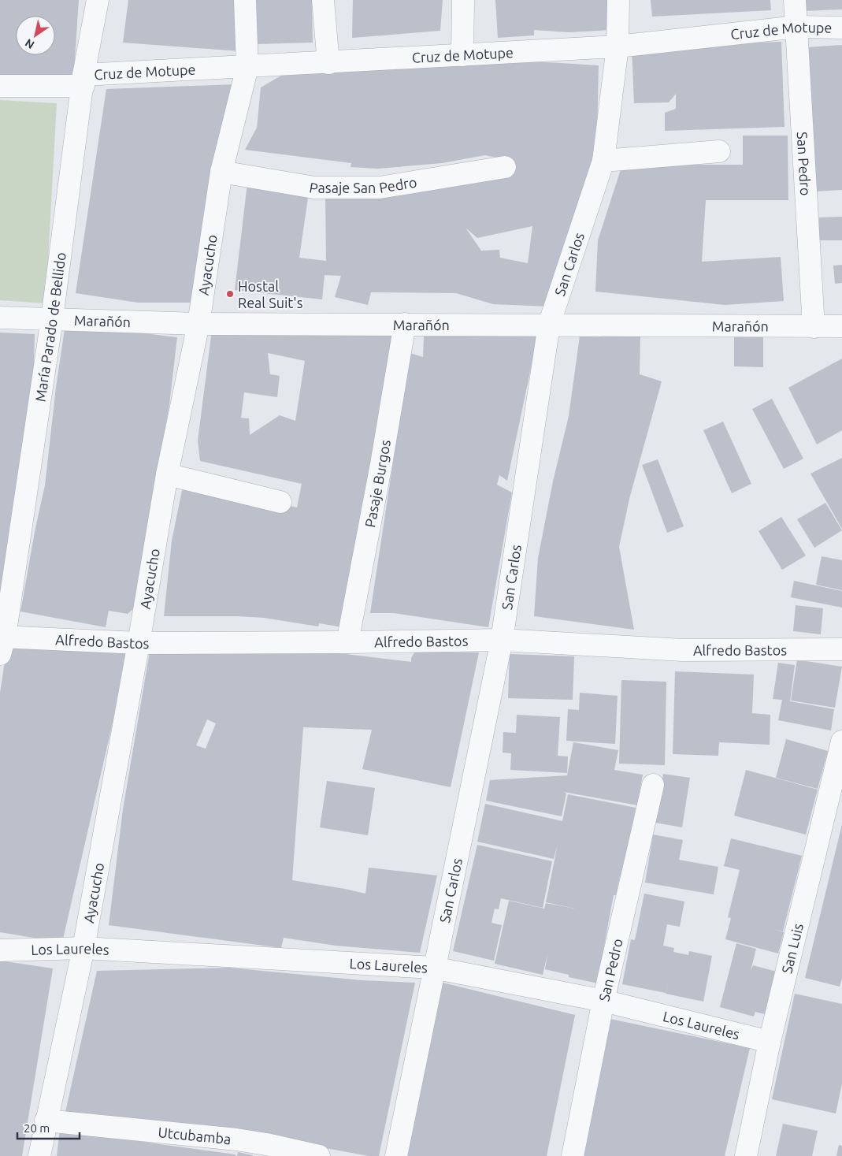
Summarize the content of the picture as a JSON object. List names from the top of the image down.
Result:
{
  "streets": {
    "street": [
      "Cruz de Motupe",
      "San Pedro",
      "Pasaje San Pedro",
      "Ayacucho",
      "San Carlos",
      "Marañón",
      "María Parado de Bellido",
      "Pasaje Burgos",
      "Alfredo Bastos",
      "San Luis",
      "Los Laureles",
      "Utcubamba"
    ]
  },
  "crossings": [
    ["Cruz de Motupe", "San Pedro"],
    ["Cruz de Motupe", "Ayacucho"],
    ["Cruz de Motupe", "San Carlos"],
    ["Cruz de Motupe", "María Parado de Bellido"],
    ["San Pedro", "Marañón"],
    ["San Pedro", "Los Laureles"],
    ["Pasaje San Pedro", "Ayacucho"],
    ["Ayacucho", "Marañón"],
    ["Ayacucho", "Alfredo Bastos"],
    ["Ayacucho", "Los Laureles"],
    ["Ayacucho", "Utcubamba"],
    ["San Carlos", "Marañón"],
    ["San Carlos", "Alfredo Bastos"],
    ["San Carlos", "Los Laureles"],
    ["Marañón", "María Parado de Bellido"],
    ["Marañón", "Pasaje Burgos"],
    ["María Parado de Bellido", "Alfredo Bastos"],
    ["Pasaje Burgos", "Alfredo Bastos"],
    ["San Luis", "Los Laureles"]
  ],
  "places": ["Hostal Real Suit's"],
  "scale_bar": "20 m",
  "north": "bottom left"
}
